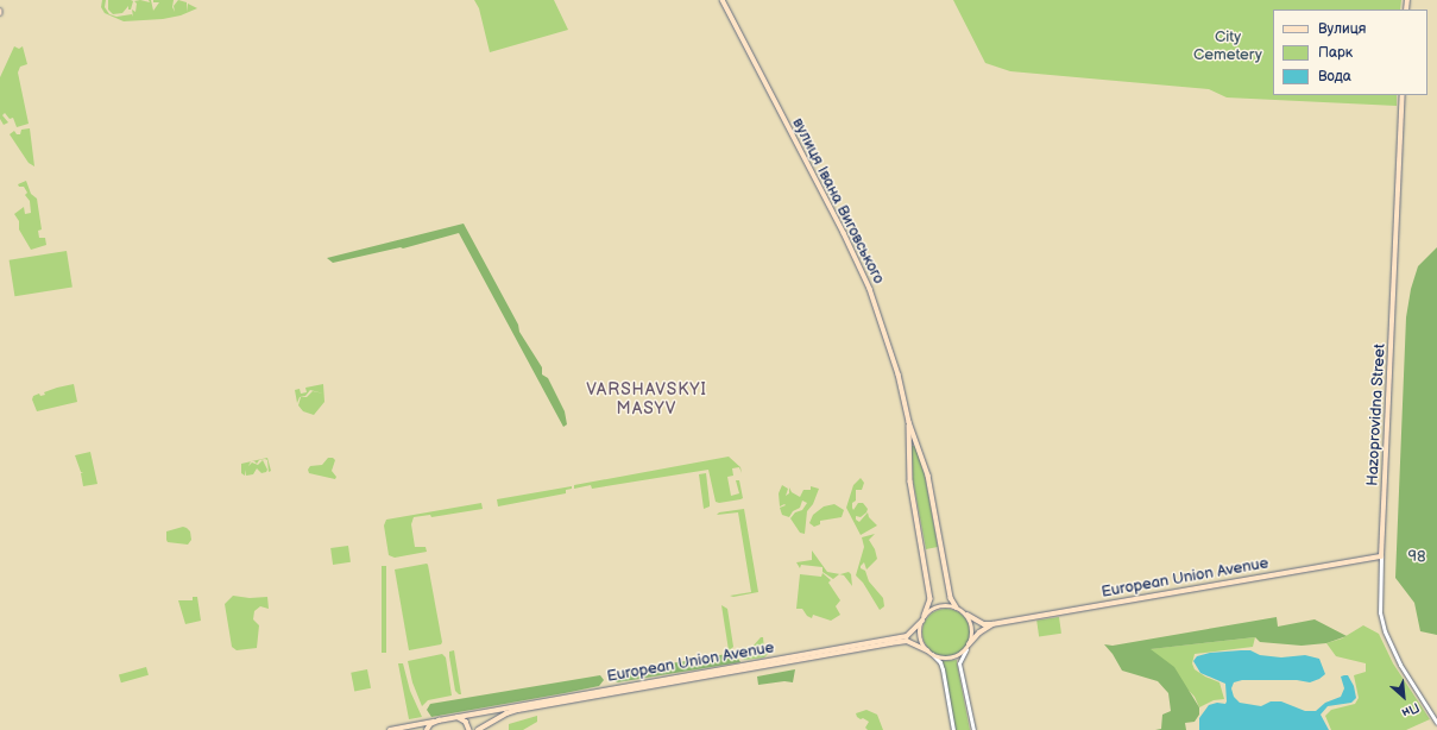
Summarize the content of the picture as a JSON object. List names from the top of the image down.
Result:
{
  "streets": {
    "main road": ["вулиця Івана Виговського", "Hazoprovidna Street", "European Union Avenue"]
  },
  "crossings": [
    ["вулиця Івана Виговського", "European Union Avenue"],
    ["Hazoprovidna Street", "European Union Avenue"]
  ],
  "districts": ["VARSHAVSKYI MASYV"],
  "parks": ["City Cemetery", "98"],
  "legend": ["Вулиця", "Парк", "Вода"],
  "north": "bottom right"
}
